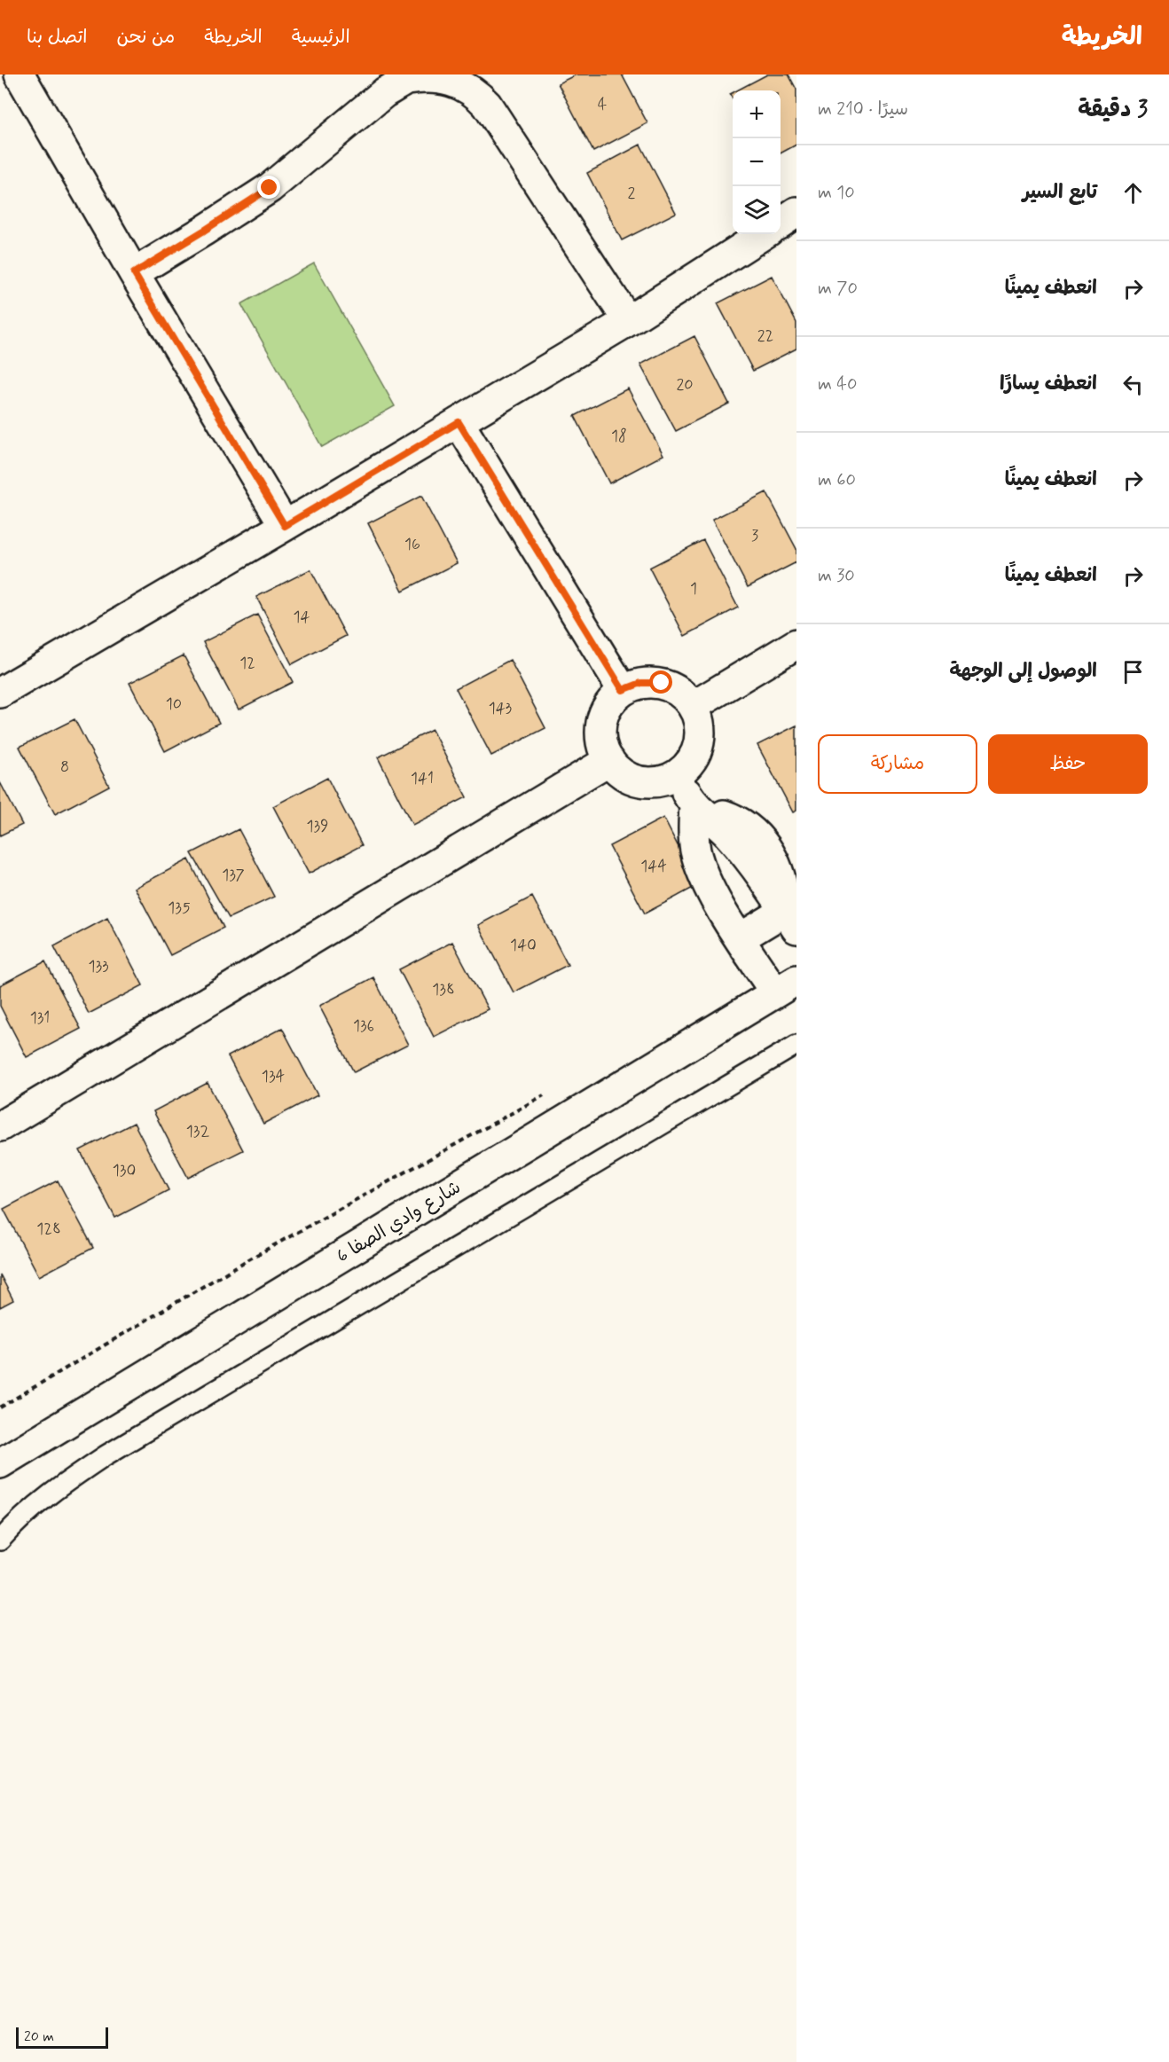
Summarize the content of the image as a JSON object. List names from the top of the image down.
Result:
{
  "streets": {
    "street": ["شارع وادي الصفا 6"]
  },
  "house_numbers": [
    "4",
    "2",
    "22",
    "20",
    "18",
    "3",
    "16",
    "1",
    "14",
    "12",
    "10",
    "143",
    "8",
    "141",
    "139",
    "144",
    "137",
    "135",
    "140",
    "133",
    "138",
    "131",
    "136",
    "134",
    "132",
    "130",
    "128"
  ],
  "scale_bar": "20 m",
  "page": {
    "header": "الخريطة",
    "nav": [
      "الرئيسية",
      "الخريطة",
      "من نحن",
      "اتصل بنا"
    ],
    "heading": ["3 دقيقة", "سيرًا · 210 m"],
    "map_buttons": ["+", "−"],
    "list": [
      ["تابع السير", "10 m"],
      ["انعطف يمينًا", "70 m"],
      ["انعطف يسارًا", "40 m"],
      ["انعطف يمينًا", "60 m"],
      ["انعطف يمينًا", "30 m"],
      "الوصول إلى الوجهة"
    ],
    "buttons": ["حفظ", "مشاركة"],
    "scale": "20 m"
  }
}
